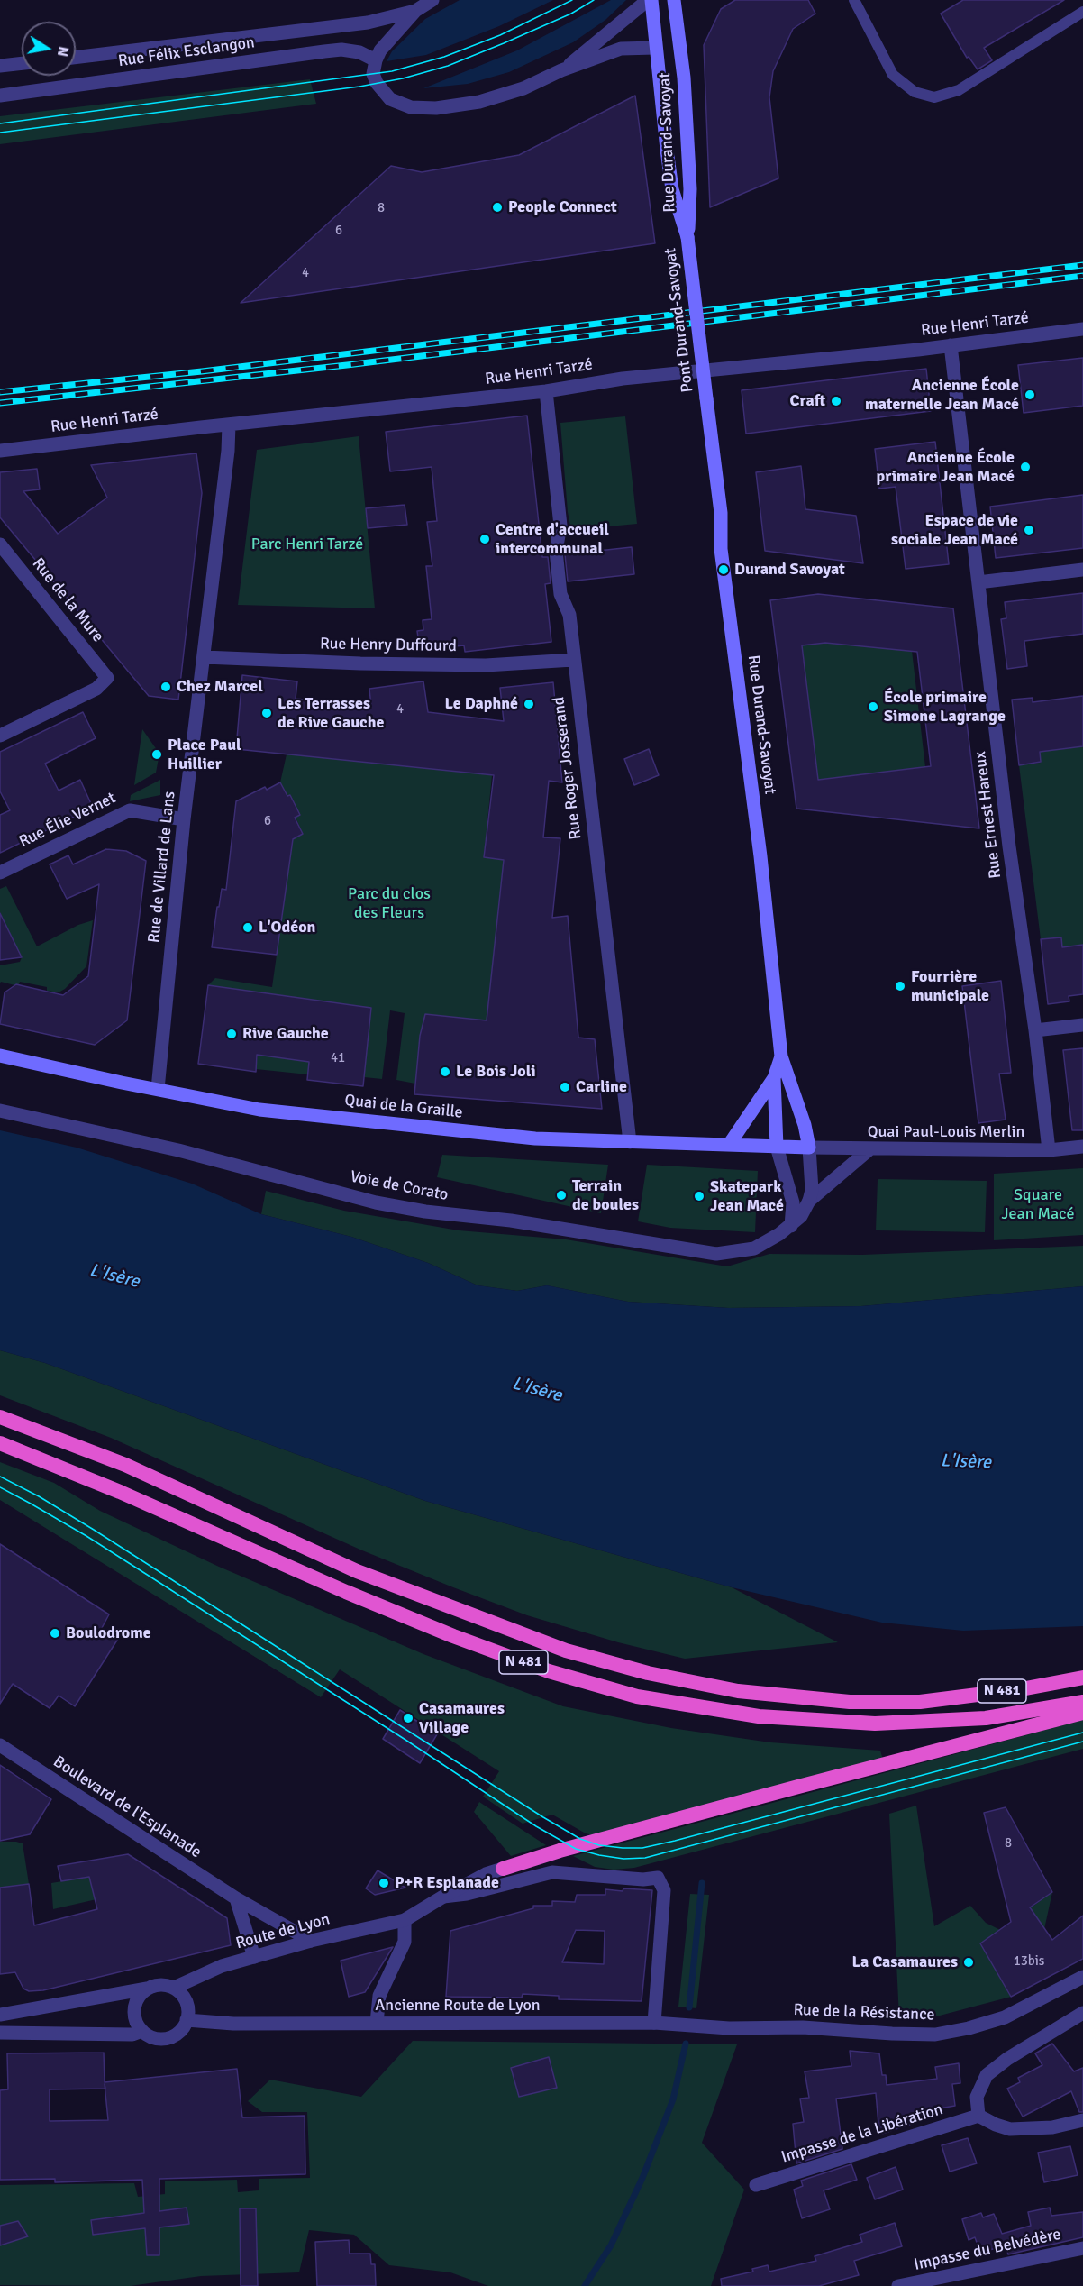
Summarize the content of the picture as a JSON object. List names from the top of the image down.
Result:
{
  "streets": {
    "highway": ["N 481"],
    "main road": ["Rue Durand-Savoyat", "Pont Durand-Savoyat", "Quai de la Graille"],
    "street": [
      "Rue Félix Esclangon",
      "Rue Henri Tarzé",
      "Rue de la Mure",
      "Rue Henry Duffourd",
      "Rue Roger Josserand",
      "Rue Ernest Hareux",
      "Rue Élie Vernet",
      "Rue de Villard de Lans",
      "Quai Paul-Louis Merlin",
      "Voie de Corato",
      "Boulevard de l'Esplanade",
      "Route de Lyon",
      "Ancienne Route de Lyon",
      "Rue de la Résistance",
      "Impasse de la Libération",
      "Impasse du Belvédère"
    ]
  },
  "crossings": [
    ["Rue Durand-Savoyat", "Pont Durand-Savoyat"],
    ["Rue Durand-Savoyat", "Quai de la Graille"],
    ["Rue Durand-Savoyat", "Quai Paul-Louis Merlin"],
    ["Rue Durand-Savoyat", "Voie de Corato"],
    ["Rue Henri Tarzé", "Rue Roger Josserand"],
    ["Rue Henri Tarzé", "Rue Ernest Hareux"],
    ["Rue Henri Tarzé", "Rue de Villard de Lans"],
    ["Rue Henry Duffourd", "Rue Roger Josserand"],
    ["Rue Henry Duffourd", "Rue de Villard de Lans"],
    ["Rue Roger Josserand", "Quai de la Graille"],
    ["Rue Ernest Hareux", "Quai Paul-Louis Merlin"],
    ["Rue Élie Vernet", "Rue de Villard de Lans"],
    ["Rue de Villard de Lans", "Quai de la Graille"],
    ["Quai de la Graille", "Quai Paul-Louis Merlin"],
    ["Quai de la Graille", "Voie de Corato"],
    ["Quai Paul-Louis Merlin", "Voie de Corato"],
    ["Boulevard de l'Esplanade", "Route de Lyon"],
    ["Route de Lyon", "Ancienne Route de Lyon"],
    ["Ancienne Route de Lyon", "Rue de la Résistance"]
  ],
  "water": ["L'Isère"],
  "parks": ["Parc Henri Tarzé", "Parc du clos des Fleurs", "Square Jean Macé"],
  "places": [
    "People Connect",
    "Ancienne École maternelle Jean Macé",
    "Craft",
    "Ancienne École primaire Jean Macé",
    "Espace de vie sociale Jean Macé",
    "Centre d'accueil intercommunal",
    "Durand Savoyat",
    "Chez Marcel",
    "Le Daphné",
    "École primaire Simone Lagrange",
    "Les Terrasses de Rive Gauche",
    "Place Paul Huillier",
    "L'Odéon",
    "Fourrière municipale",
    "Rive Gauche",
    "Le Bois Joli",
    "Carline",
    "Terrain de boules",
    "Skatepark Jean Macé",
    "Boulodrome",
    "Casamaures Village",
    "P+R Esplanade",
    "La Casamaures"
  ],
  "house_numbers": [
    "8",
    "6",
    "4",
    "4",
    "6",
    "41",
    "8",
    "13bis"
  ],
  "north": "right"
}
